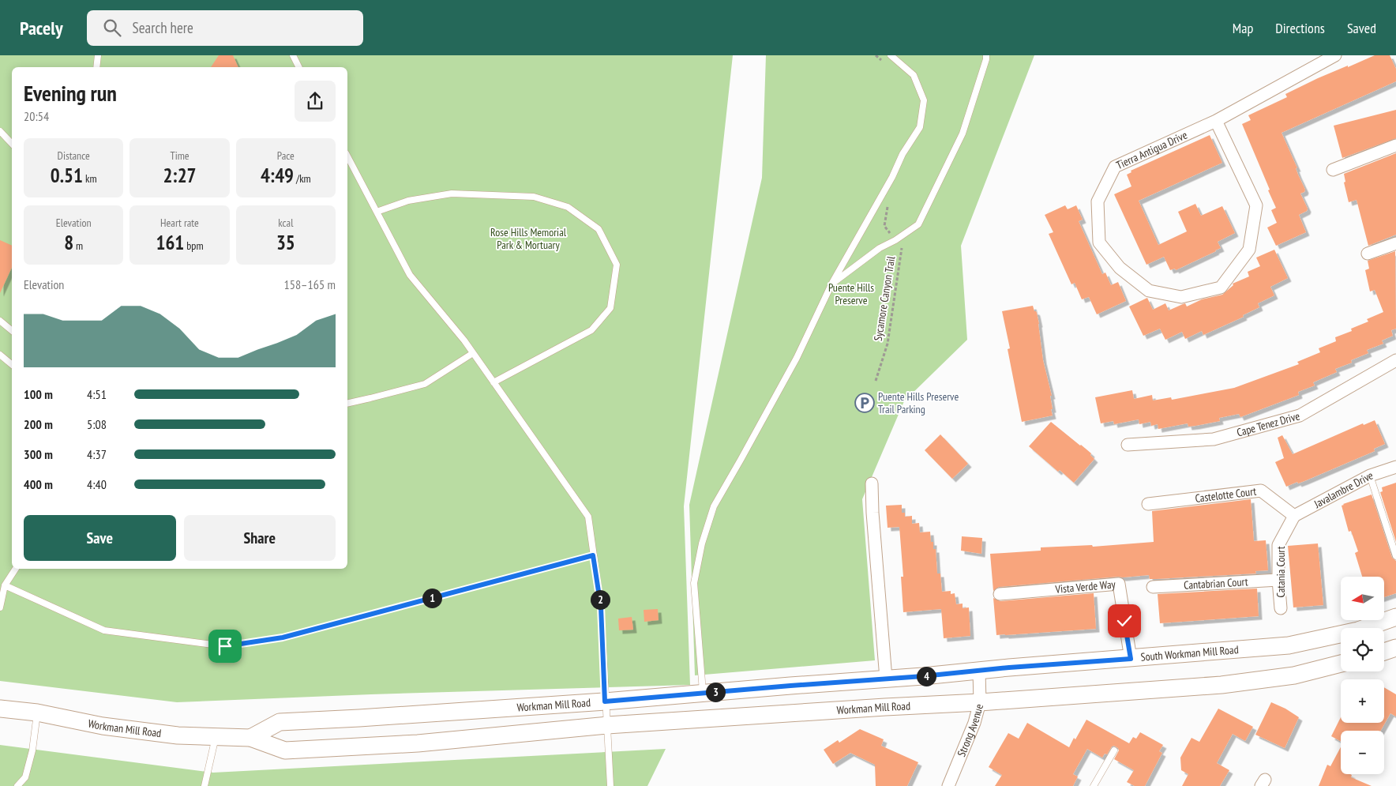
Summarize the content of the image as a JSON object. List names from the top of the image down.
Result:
{
  "streets": {
    "main road": ["South Workman Mill Road", "Workman Mill Road"],
    "street": [
      "Tierra Antigua Drive",
      "Cape Tenez Drive",
      "Javalambre Drive",
      "Castelotte Court",
      "Catania Court",
      "Cantabrian Court",
      "Vista Verde Way",
      "Strong Avenue"
    ],
    "path": ["Sycamore Canyon Trail"]
  },
  "crossings": [
    ["Javalambre Drive", "Castelotte Court"],
    ["Javalambre Drive", "Catania Court"],
    ["Castelotte Court", "Catania Court"],
    ["Catania Court", "Cantabrian Court"],
    ["Vista Verde Way", "South Workman Mill Road"],
    ["South Workman Mill Road", "Workman Mill Road"],
    ["South Workman Mill Road", "Strong Avenue"],
    ["Workman Mill Road", "Strong Avenue"]
  ],
  "parks": ["Rose Hills Memorial Park & Mortuary", "Puente Hills Preserve"],
  "places": {
    "parking": ["Puente Hills Preserve Trail Parking"]
  },
  "north": "left",
  "page": {
    "header": "Pacely",
    "search": "Search here",
    "nav": ["Map", "Directions", "Saved"],
    "heading": ["Evening run", "20:54"],
    "stats": [
      ["Distance", "0.51 km"],
      ["Time", "2:27"],
      ["Pace", "4:49 /km"],
      ["Elevation", "8 m"],
      ["Heart rate", "161 bpm"],
      ["kcal", "35"]
    ],
    "chart": ["Elevation", "158–165 m"],
    "list": [
      {
        "name": "100 m",
        "note": "4:51"
      },
      {
        "name": "200 m",
        "note": "5:08"
      },
      {
        "name": "300 m",
        "note": "4:37"
      },
      {
        "name": "400 m",
        "note": "4:40"
      }
    ],
    "buttons": ["Save", "Share"],
    "map_buttons": ["+", "−"],
    "pins": [
      "1",
      "2",
      "4",
      "3"
    ]
  }
}
